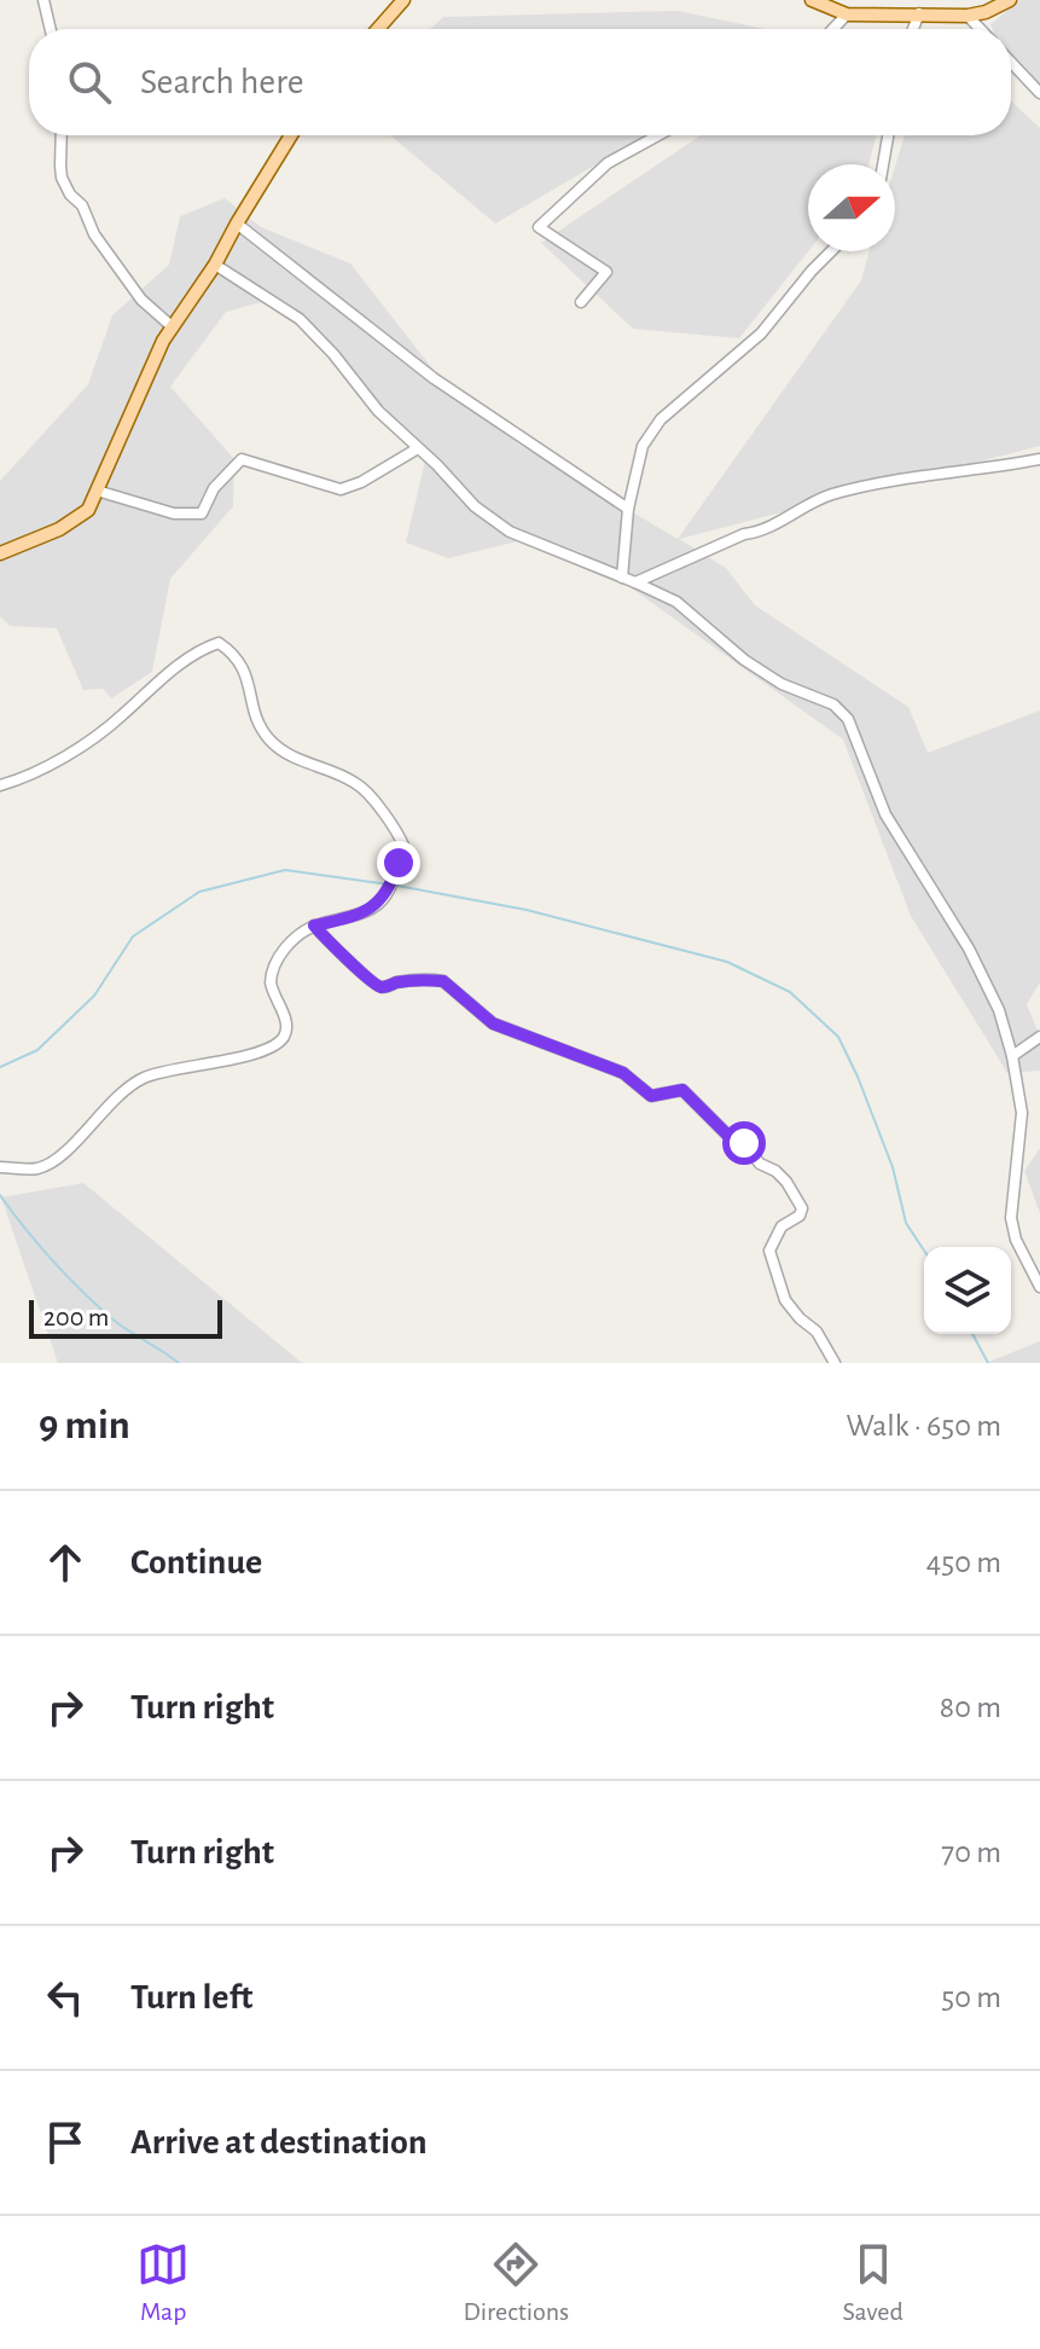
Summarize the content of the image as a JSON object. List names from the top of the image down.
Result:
{
  "scale_bar": "200 m",
  "north": "right",
  "page": {
    "search": "Search here",
    "scale": "200 m",
    "heading": ["9 min", "Walk · 650 m"],
    "list": [
      ["Continue", "450 m"],
      ["Turn right", "80 m"],
      ["Turn right", "70 m"],
      ["Turn left", "50 m"],
      "Arrive at destination"
    ],
    "nav": ["Map", "Directions", "Saved"]
  }
}
